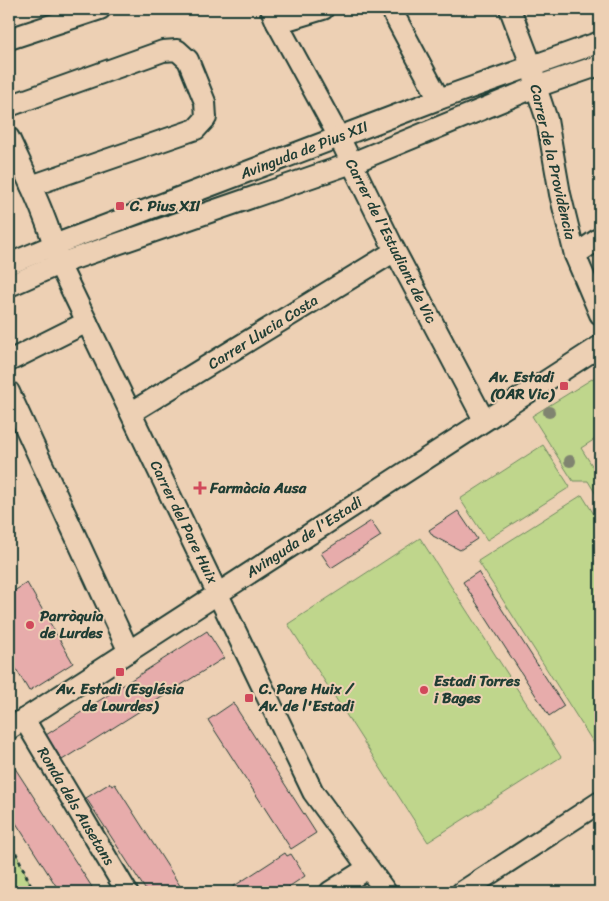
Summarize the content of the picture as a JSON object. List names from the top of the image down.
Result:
{
  "streets": {
    "street": [
      "Avinguda de Pius XII",
      "Carrer de la Providència",
      "Carrer de l'Estudiant de Vic",
      "Carrer Llucia Costa",
      "Carrer del Pare Huix",
      "Avinguda de l'Estadi",
      "Ronda dels Ausetans"
    ]
  },
  "crossings": [
    ["Avinguda de Pius XII", "Carrer de la Providència"],
    ["Avinguda de Pius XII", "Carrer de l'Estudiant de Vic"],
    ["Avinguda de Pius XII", "Carrer del Pare Huix"],
    ["Carrer de l'Estudiant de Vic", "Carrer Llucia Costa"],
    ["Carrer de l'Estudiant de Vic", "Avinguda de l'Estadi"],
    ["Carrer Llucia Costa", "Carrer del Pare Huix"],
    ["Carrer del Pare Huix", "Avinguda de l'Estadi"],
    ["Avinguda de l'Estadi", "Ronda dels Ausetans"]
  ],
  "places": {
    "transit": [
      "C. Pius XII",
      "Av. Estadi (OAR Vic)",
      "Av. Estadi (Església de Lourdes)",
      "C. Pare Huix / Av. de l'Estadi"
    ],
    "health": ["Farmàcia Ausa"],
    "other": ["Parròquia de Lurdes", "Estadi Torres i Bages"]
  }
}
